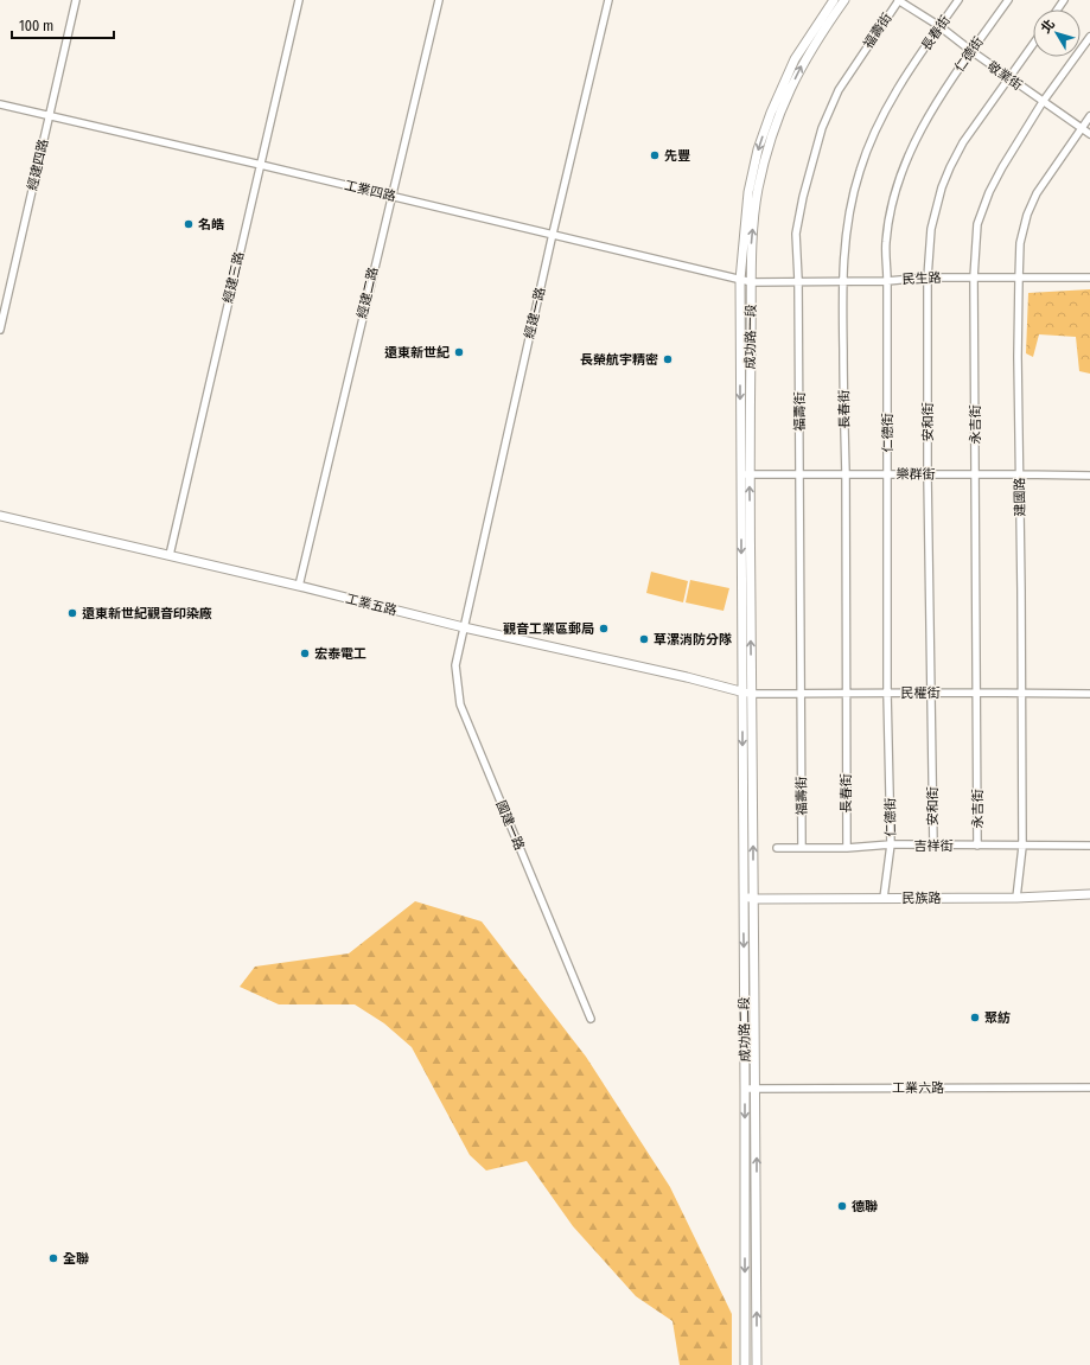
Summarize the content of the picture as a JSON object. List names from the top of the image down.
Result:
{
  "streets": {
    "street": [
      "福壽街",
      "長春街",
      "仁德街",
      "敬業街",
      "經建四路",
      "工業四路",
      "經建三路",
      "民生路",
      "經建二路",
      "經建一路",
      "成功路一段",
      "安和街",
      "永吉街",
      "樂群街",
      "建國路",
      "工業五路",
      "民權街",
      "國建一路",
      "吉祥街",
      "民族路",
      "成功路二段",
      "工業六路"
    ]
  },
  "crossings": [
    ["福壽街", "敬業街"],
    ["福壽街", "民生路"],
    ["福壽街", "樂群街"],
    ["福壽街", "民權街"],
    ["福壽街", "吉祥街"],
    ["長春街", "敬業街"],
    ["長春街", "民生路"],
    ["長春街", "樂群街"],
    ["長春街", "民權街"],
    ["長春街", "吉祥街"],
    ["仁德街", "敬業街"],
    ["仁德街", "民生路"],
    ["仁德街", "樂群街"],
    ["仁德街", "民權街"],
    ["仁德街", "吉祥街"],
    ["仁德街", "民族路"],
    ["敬業街", "安和街"],
    ["敬業街", "永吉街"],
    ["敬業街", "建國路"],
    ["經建四路", "工業四路"],
    ["工業四路", "經建三路"],
    ["工業四路", "民生路"],
    ["工業四路", "經建二路"],
    ["工業四路", "經建一路"],
    ["工業四路", "成功路一段"],
    ["經建三路", "工業五路"],
    ["民生路", "成功路一段"],
    ["民生路", "安和街"],
    ["民生路", "永吉街"],
    ["民生路", "建國路"],
    ["經建二路", "工業五路"],
    ["經建一路", "工業五路"],
    ["經建一路", "國建一路"],
    ["成功路一段", "樂群街"],
    ["成功路一段", "工業五路"],
    ["成功路一段", "民權街"],
    ["成功路一段", "成功路二段"],
    ["安和街", "樂群街"],
    ["安和街", "民權街"],
    ["安和街", "吉祥街"],
    ["永吉街", "樂群街"],
    ["永吉街", "民權街"],
    ["永吉街", "吉祥街"],
    ["樂群街", "建國路"],
    ["建國路", "民權街"],
    ["建國路", "吉祥街"],
    ["建國路", "民族路"],
    ["工業五路", "民權街"],
    ["工業五路", "國建一路"],
    ["工業五路", "成功路二段"],
    ["民權街", "成功路二段"],
    ["民族路", "成功路二段"],
    ["成功路二段", "工業六路"]
  ],
  "places": [
    "先豐",
    "名皓",
    "遠東新世紀",
    "長榮航宇精密",
    "遠東新世紀觀音印染廠",
    "觀音工業區郵局",
    "草漯消防分隊",
    "宏泰電工",
    "聚紡",
    "德聯",
    "全聯"
  ],
  "scale_bar": "100 m",
  "north": "top left"
}
